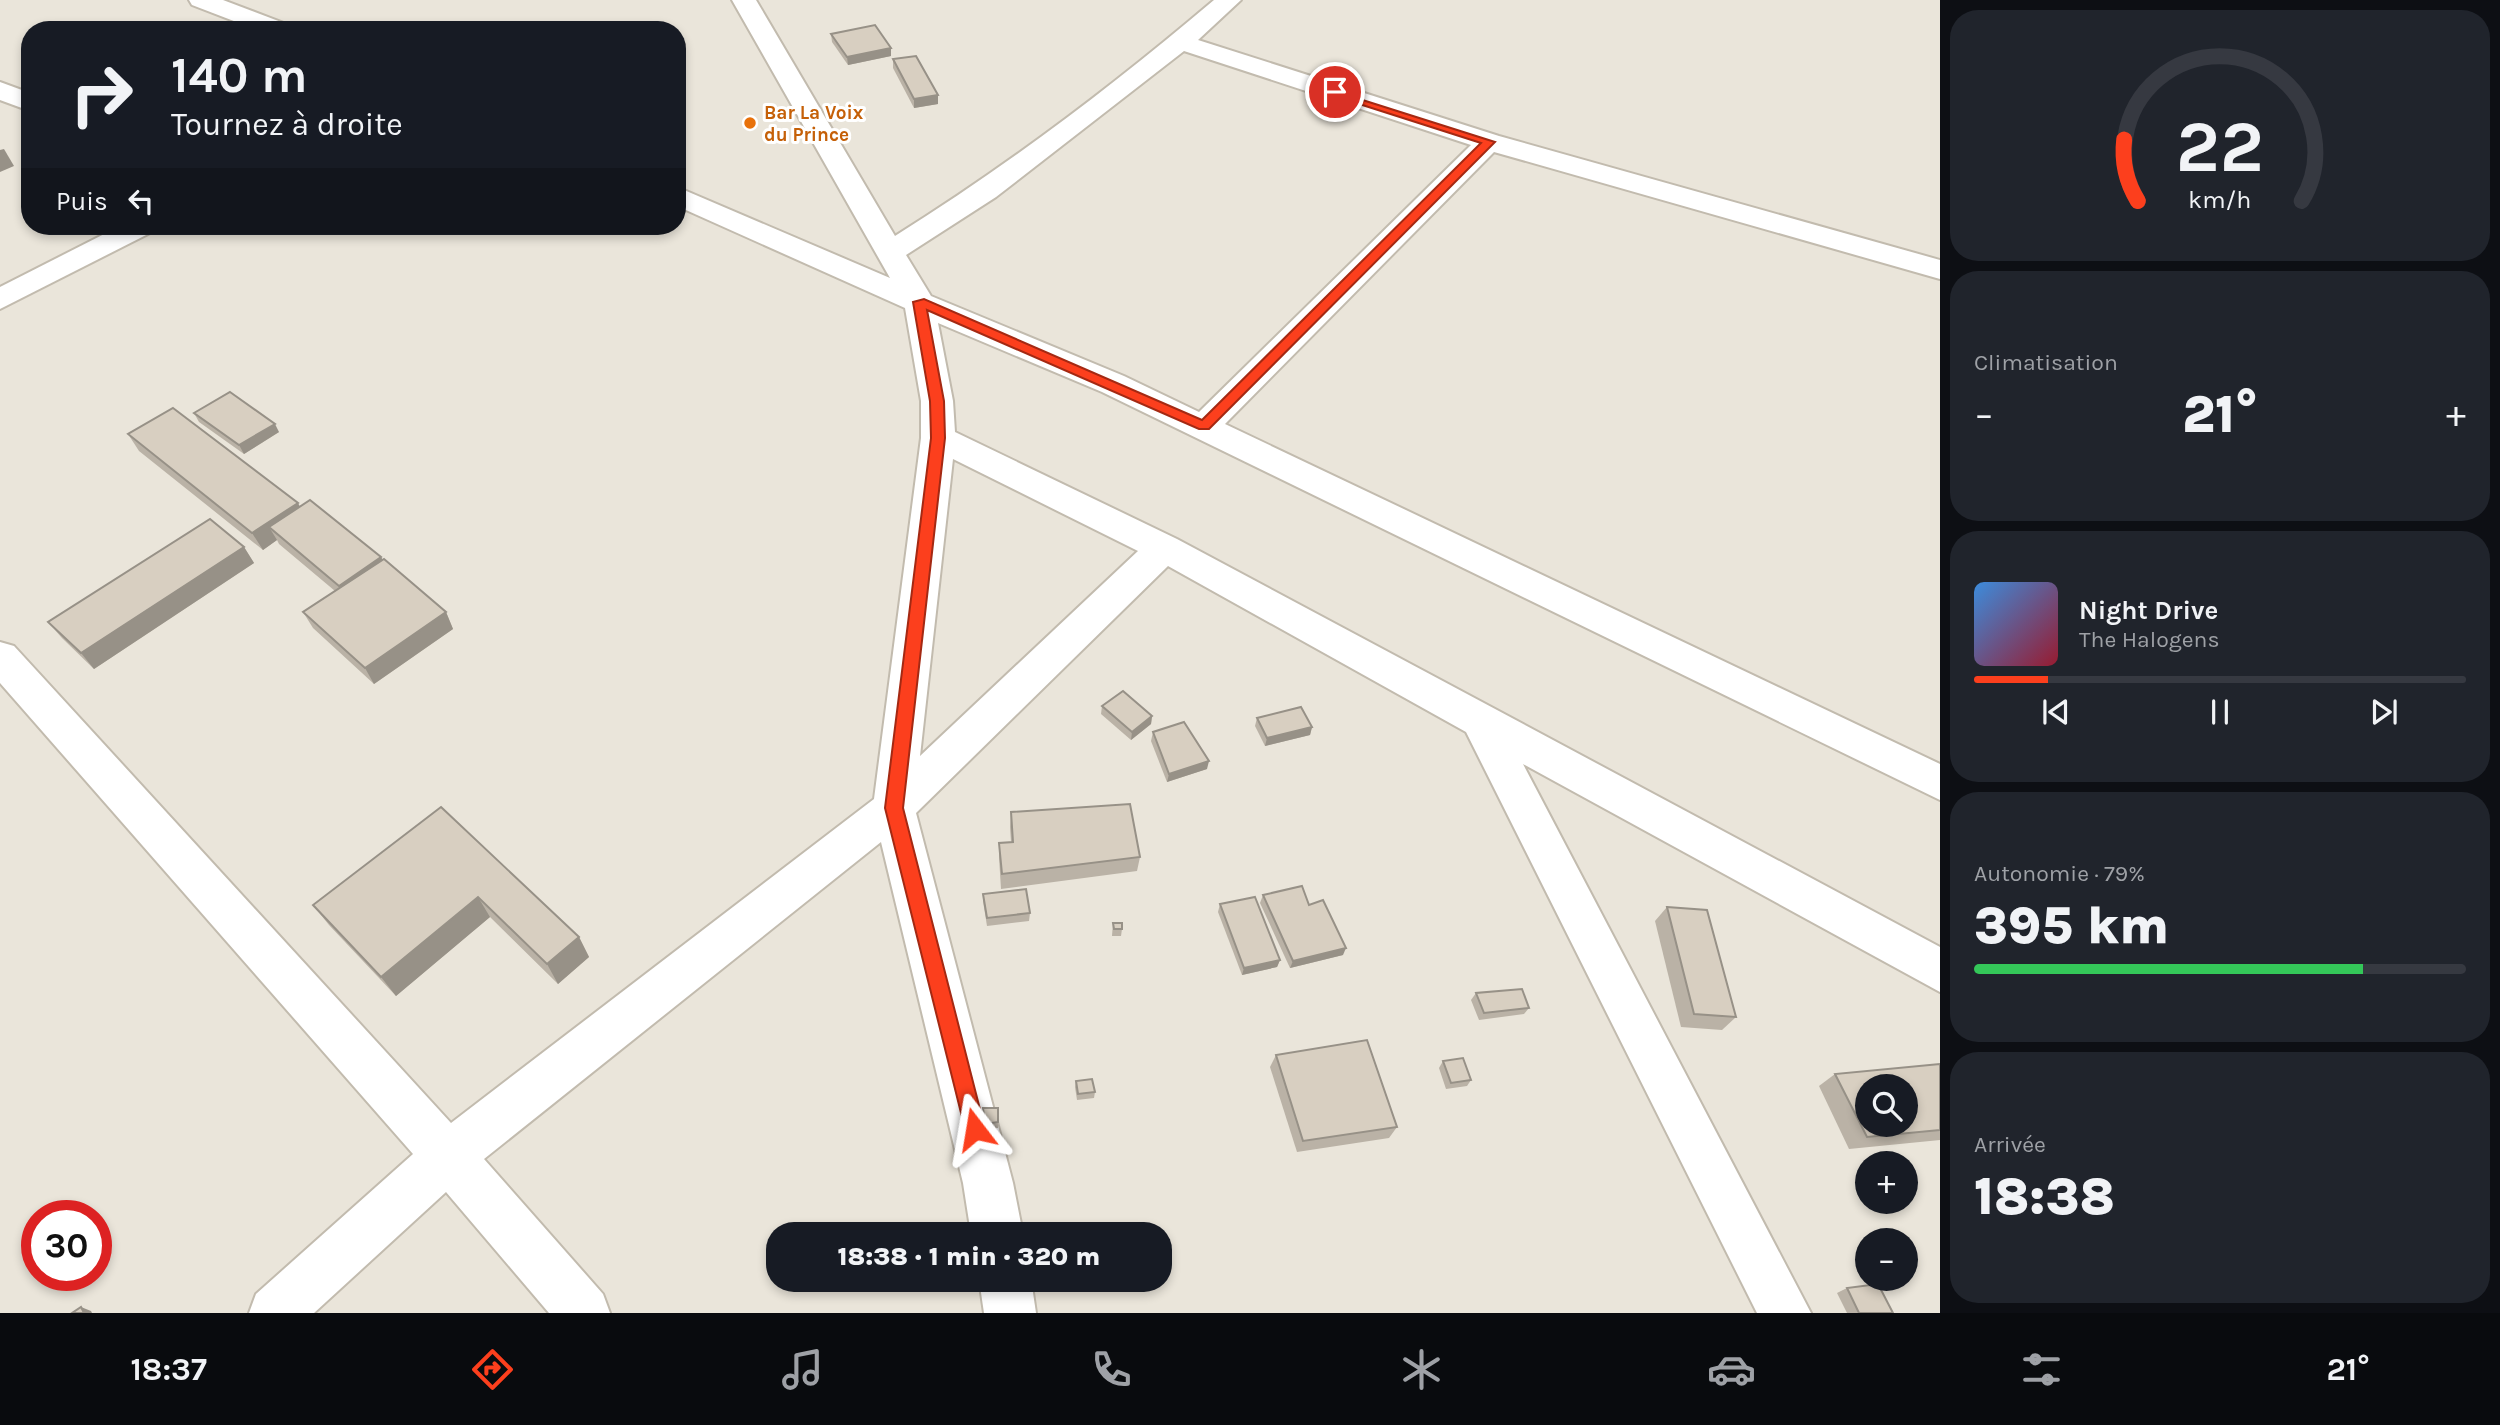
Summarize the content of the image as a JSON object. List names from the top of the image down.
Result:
{
  "places": ["Bar La Voix du Prince"],
  "page": {
    "turn": ["140 m", "Tournez à droite"],
    "then": "Puis",
    "tile": [
      "Climatisation",
      ["Autonomie · 79%", "395 km"],
      ["Arrivée", "18:38"]
    ],
    "heat": ["−", "21°", "+"],
    "song": ["Night Drive", "The Halogens"],
    "map_buttons": ["+", "−"],
    "limit": "30",
    "trip": "18:38 · 1 min · 320 m",
    "tabs": ["18:37", "21°"],
    "gauge": ["22", "km/h"]
  }
}
